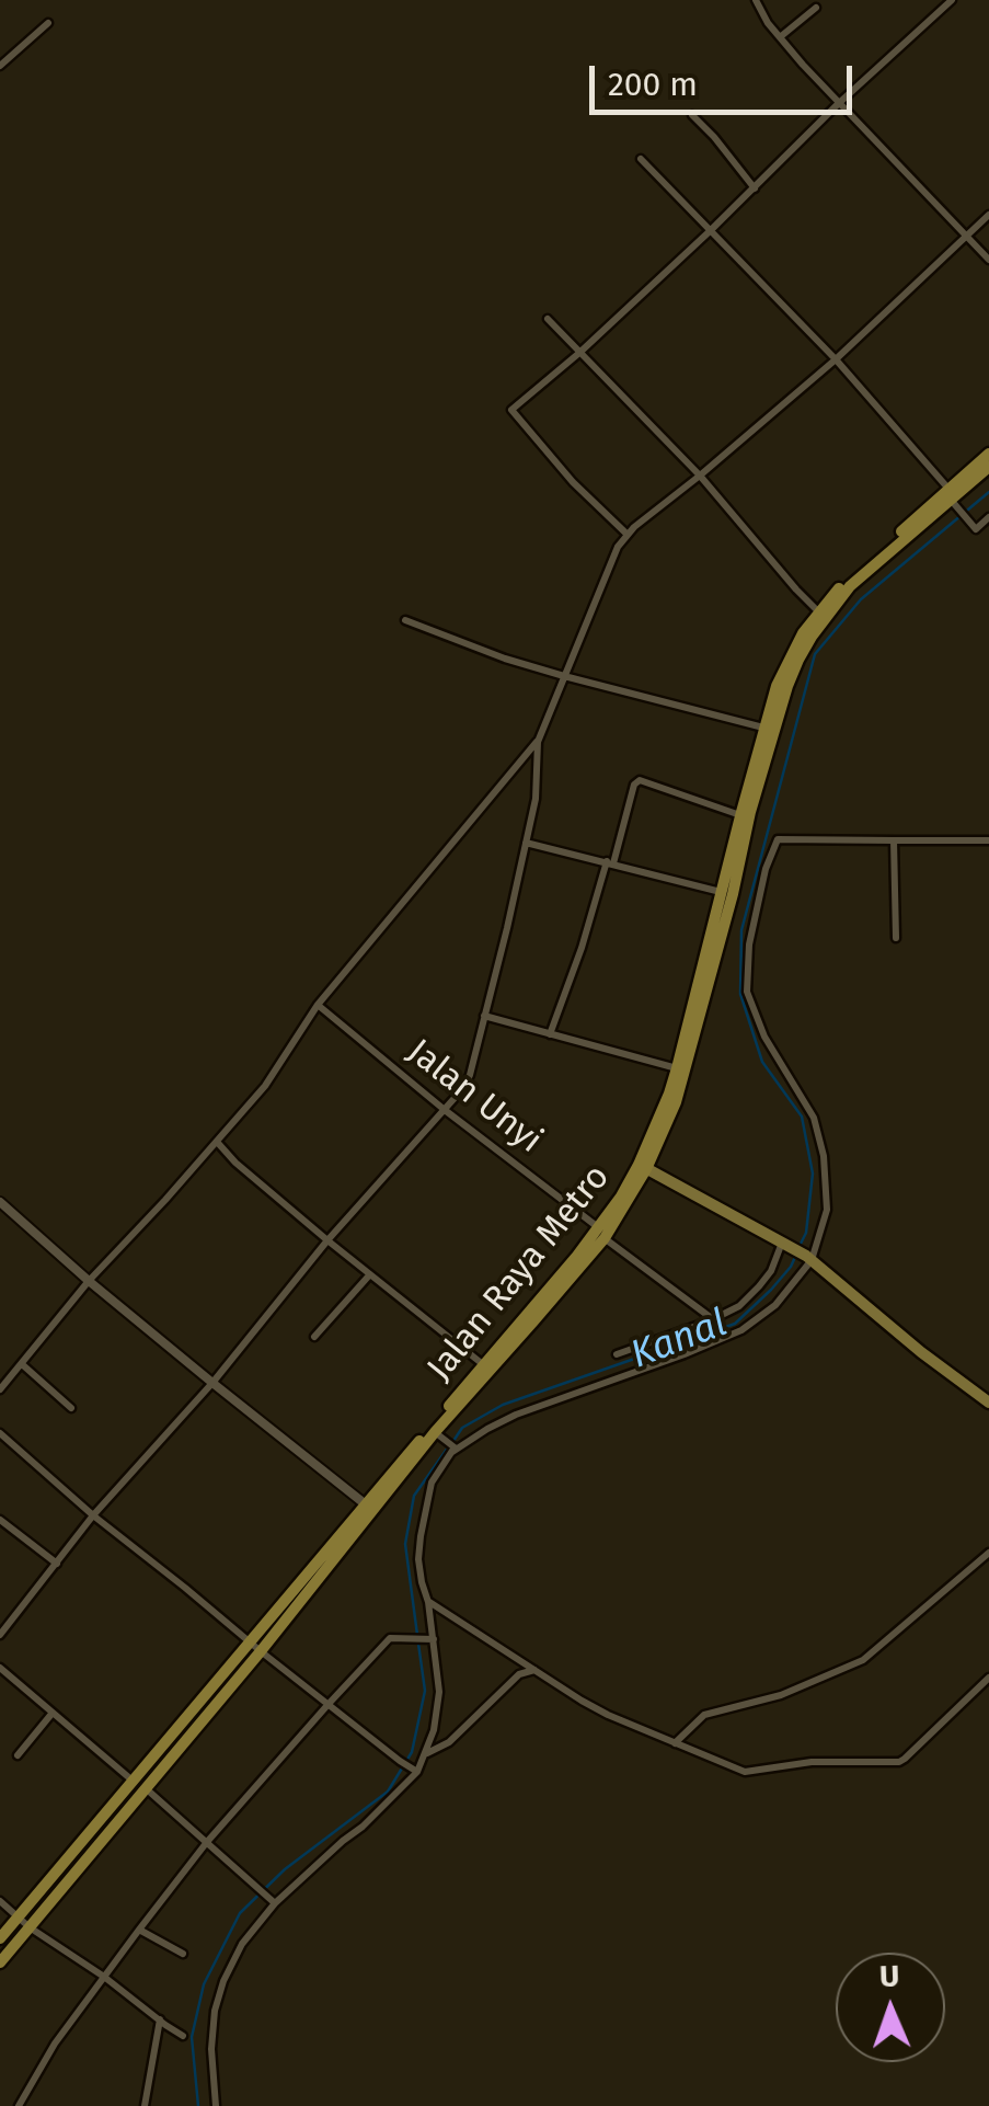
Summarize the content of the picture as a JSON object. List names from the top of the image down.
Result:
{
  "streets": {
    "highway": ["Jalan Raya Metro"],
    "street": ["Jalan Unyi"]
  },
  "crossings": [
    ["Jalan Unyi", "Jalan Raya Metro"]
  ],
  "water": ["Kanal"],
  "scale_bar": "200 m",
  "north": "top"
}
